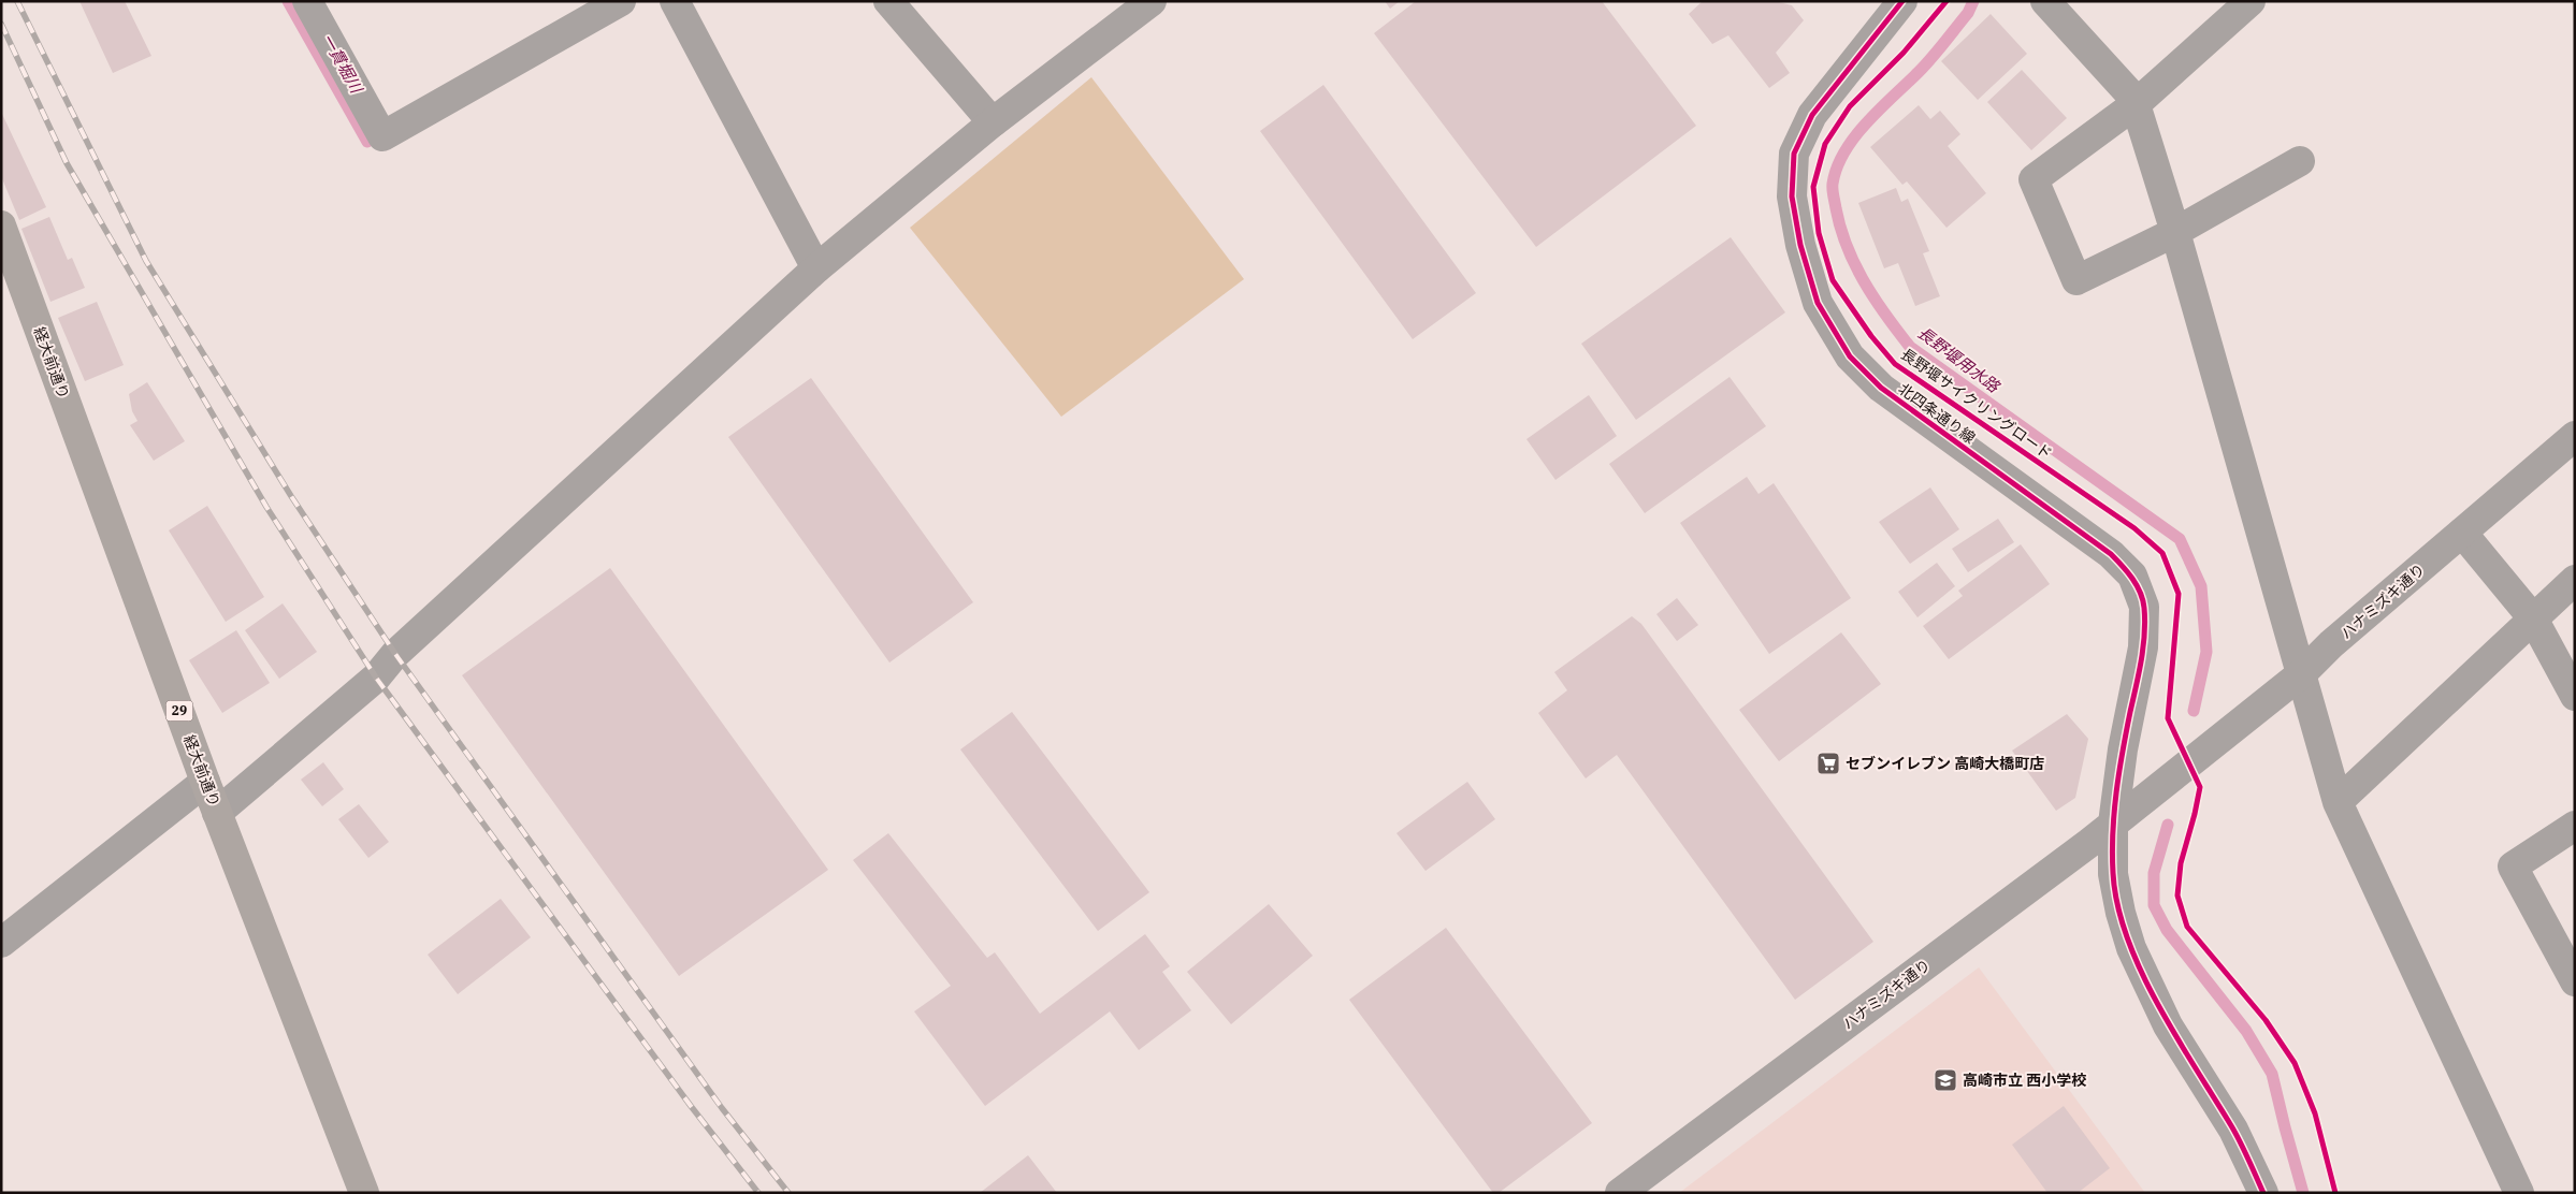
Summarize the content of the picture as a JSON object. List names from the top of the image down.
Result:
{
  "streets": {
    "main road": ["経大前通り", "29"],
    "street": ["北四条通り線", "ハナミズキ通り"],
    "cycle path": ["長野堰サイクリングロード"]
  },
  "crossings": [
    ["北四条通り線", "ハナミズキ通り"]
  ],
  "water": ["一貫堀川", "長野堰用水路"],
  "places": {
    "supermarket": ["セブンイレブン 高崎大橋町店"],
    "school or university": ["高崎市立 西小学校"]
  }
}
